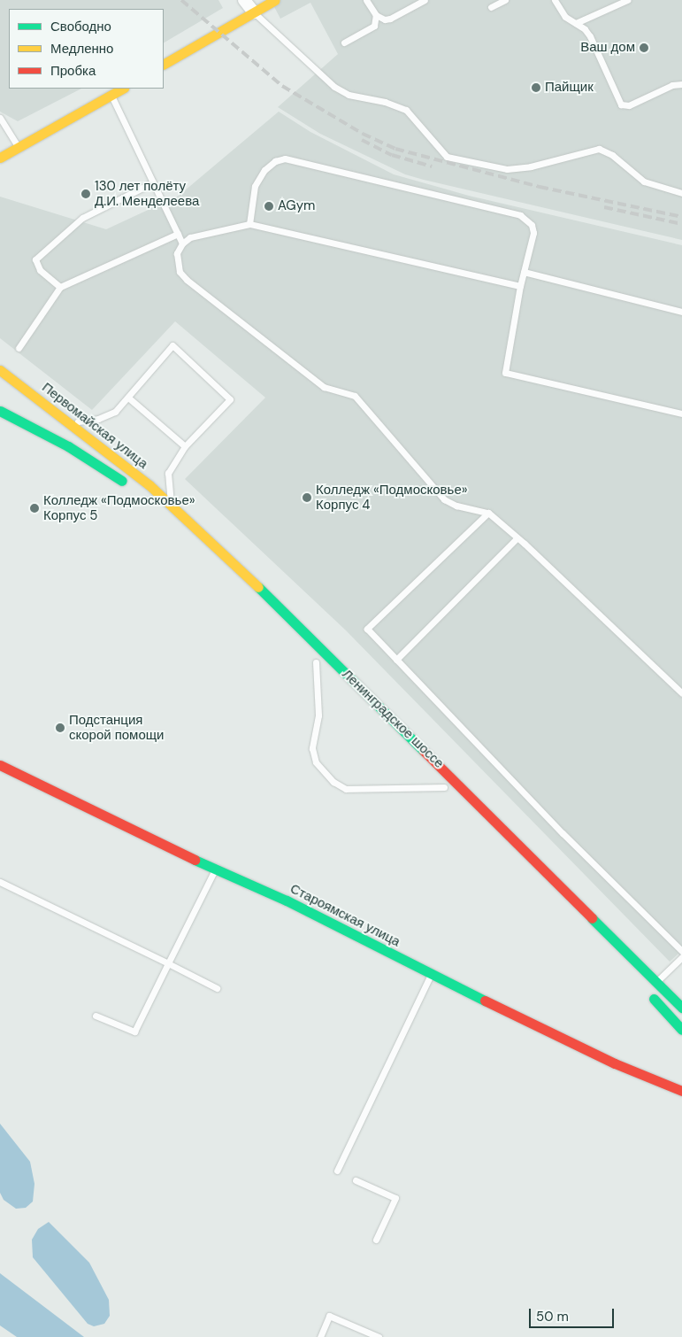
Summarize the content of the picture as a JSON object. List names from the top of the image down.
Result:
{
  "streets": {
    "main road": ["Первомайская улица", "Ленинградское шоссе", "Староямская улица"]
  },
  "crossings": [
    ["Первомайская улица", "Ленинградское шоссе"]
  ],
  "places": [
    "Ваш дом",
    "Пайщик",
    "130 лет полёту Д.И. Менделеева",
    "AGym",
    "Колледж «Подмосковье» Корпус 4",
    "Колледж «Подмосковье» Корпус 5",
    "Подстанция скорой помощи"
  ],
  "legend": ["Свободно", "Медленно", "Пробка"],
  "scale_bar": "50 m"
}
